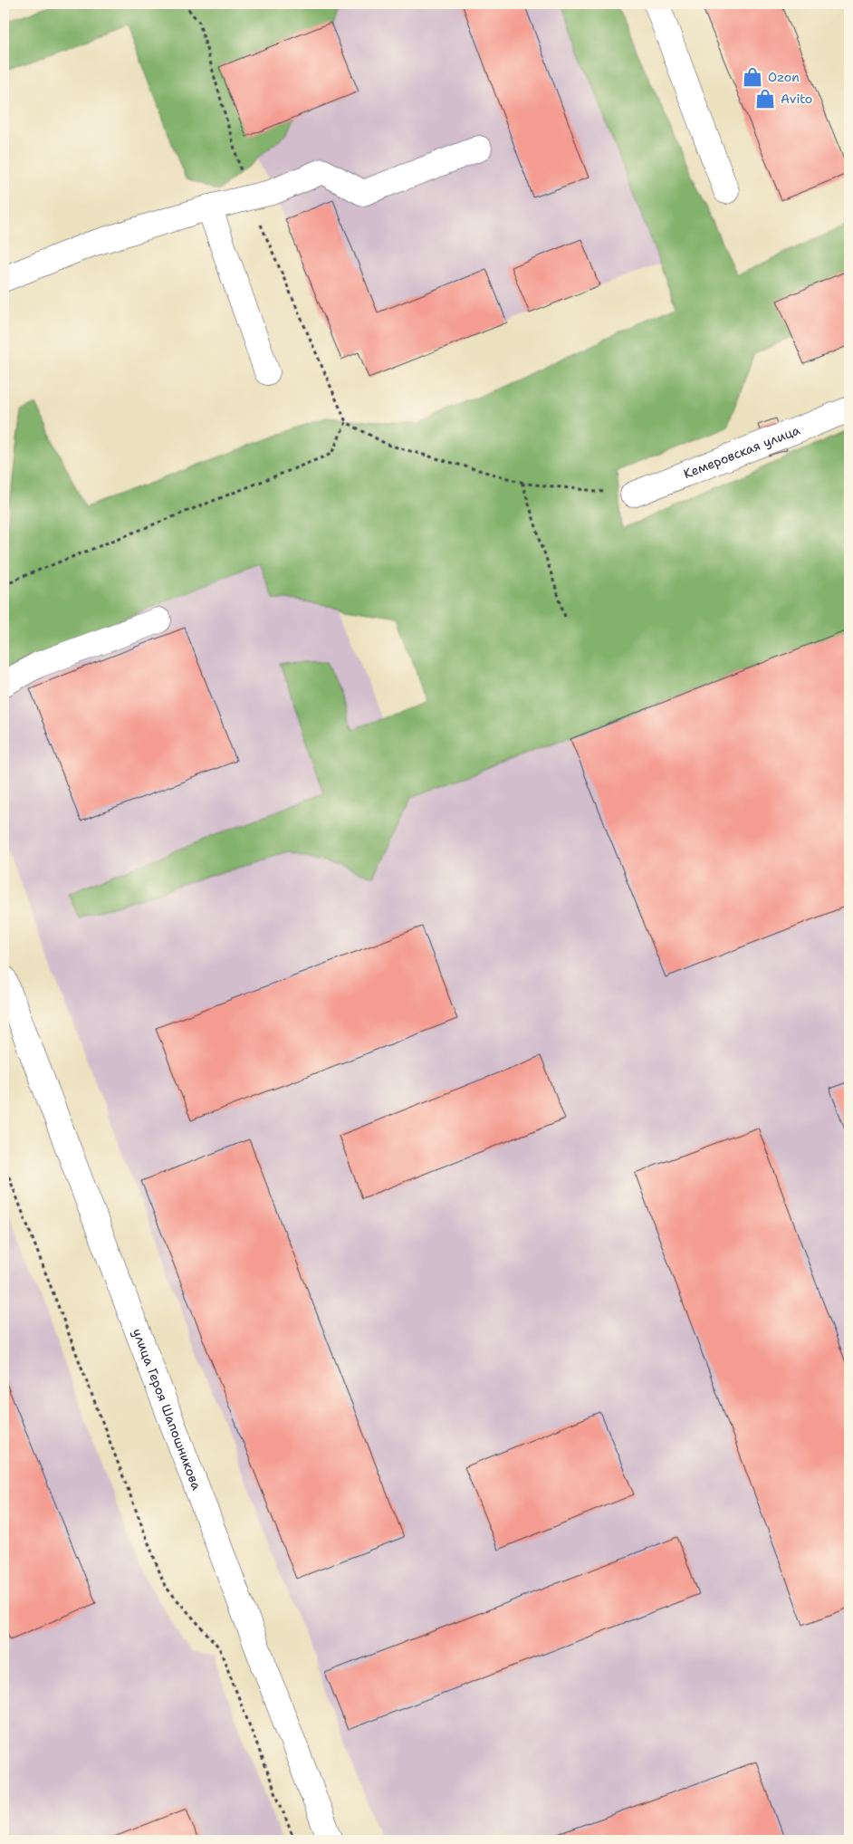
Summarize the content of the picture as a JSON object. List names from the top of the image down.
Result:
{
  "streets": {
    "street": ["Кемеровская улица", "улица Героя Шапошникова"]
  },
  "places": {
    "shop": ["Ozon", "Avito"]
  }
}
